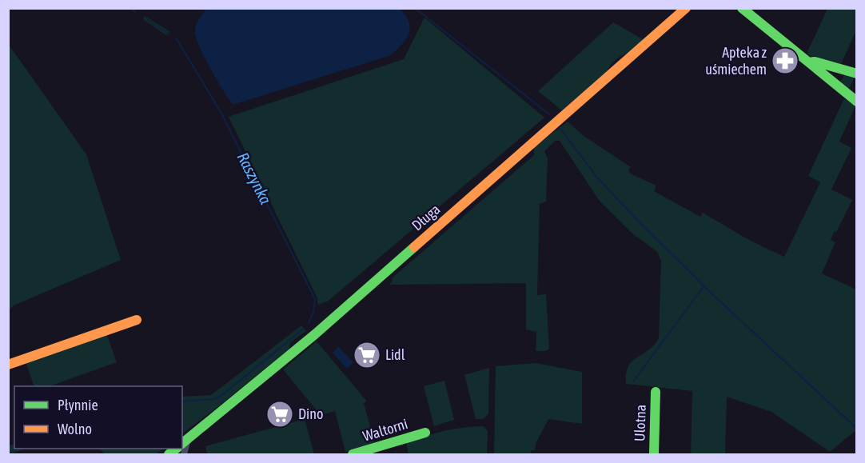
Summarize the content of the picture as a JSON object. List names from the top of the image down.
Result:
{
  "streets": {
    "street": ["Długa", "Ulotna", "Waltorni"]
  },
  "water": ["Raszynka"],
  "places": {
    "pharmacy": ["Apteka z uśmiechem"],
    "supermarket": ["Lidl", "Dino"]
  },
  "legend": ["Płynnie", "Wolno"]
}
